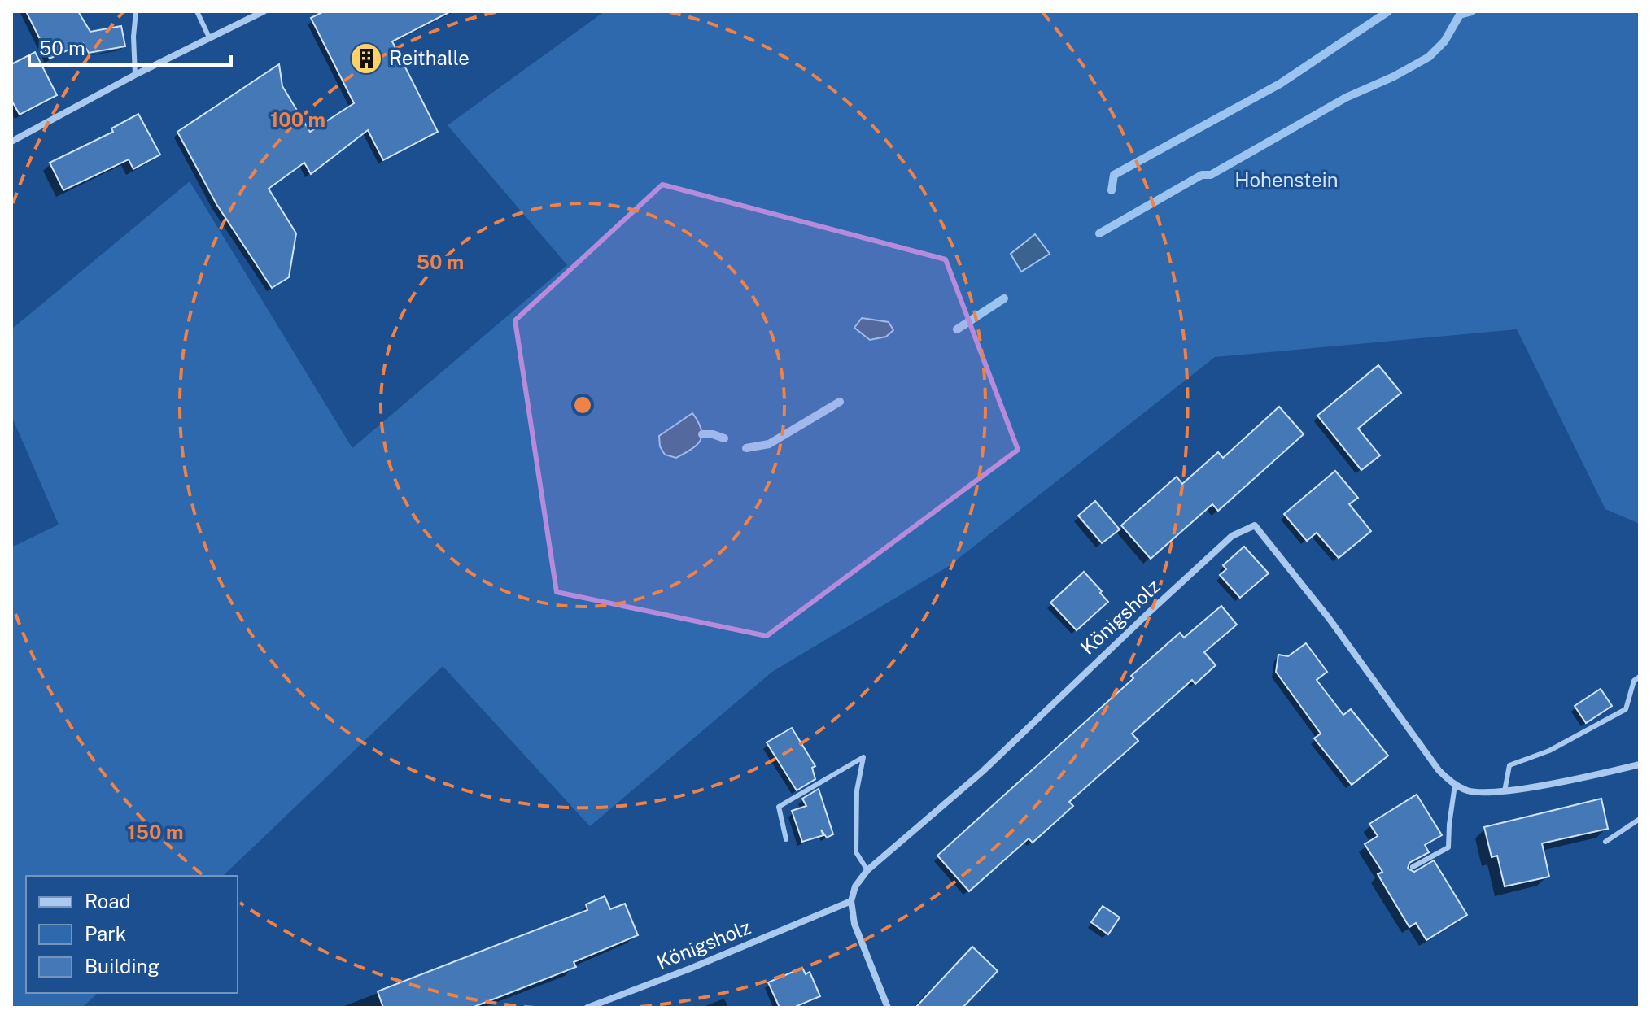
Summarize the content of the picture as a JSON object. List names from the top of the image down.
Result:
{
  "streets": {
    "street": ["Königsholz"]
  },
  "parks": ["Hohenstein"],
  "places": {
    "building": ["Reithalle"]
  },
  "legend": ["Road", "Park", "Building"],
  "scale_bar": "50 m",
  "rings": ["100 m", "50 m", "150 m"]
}
